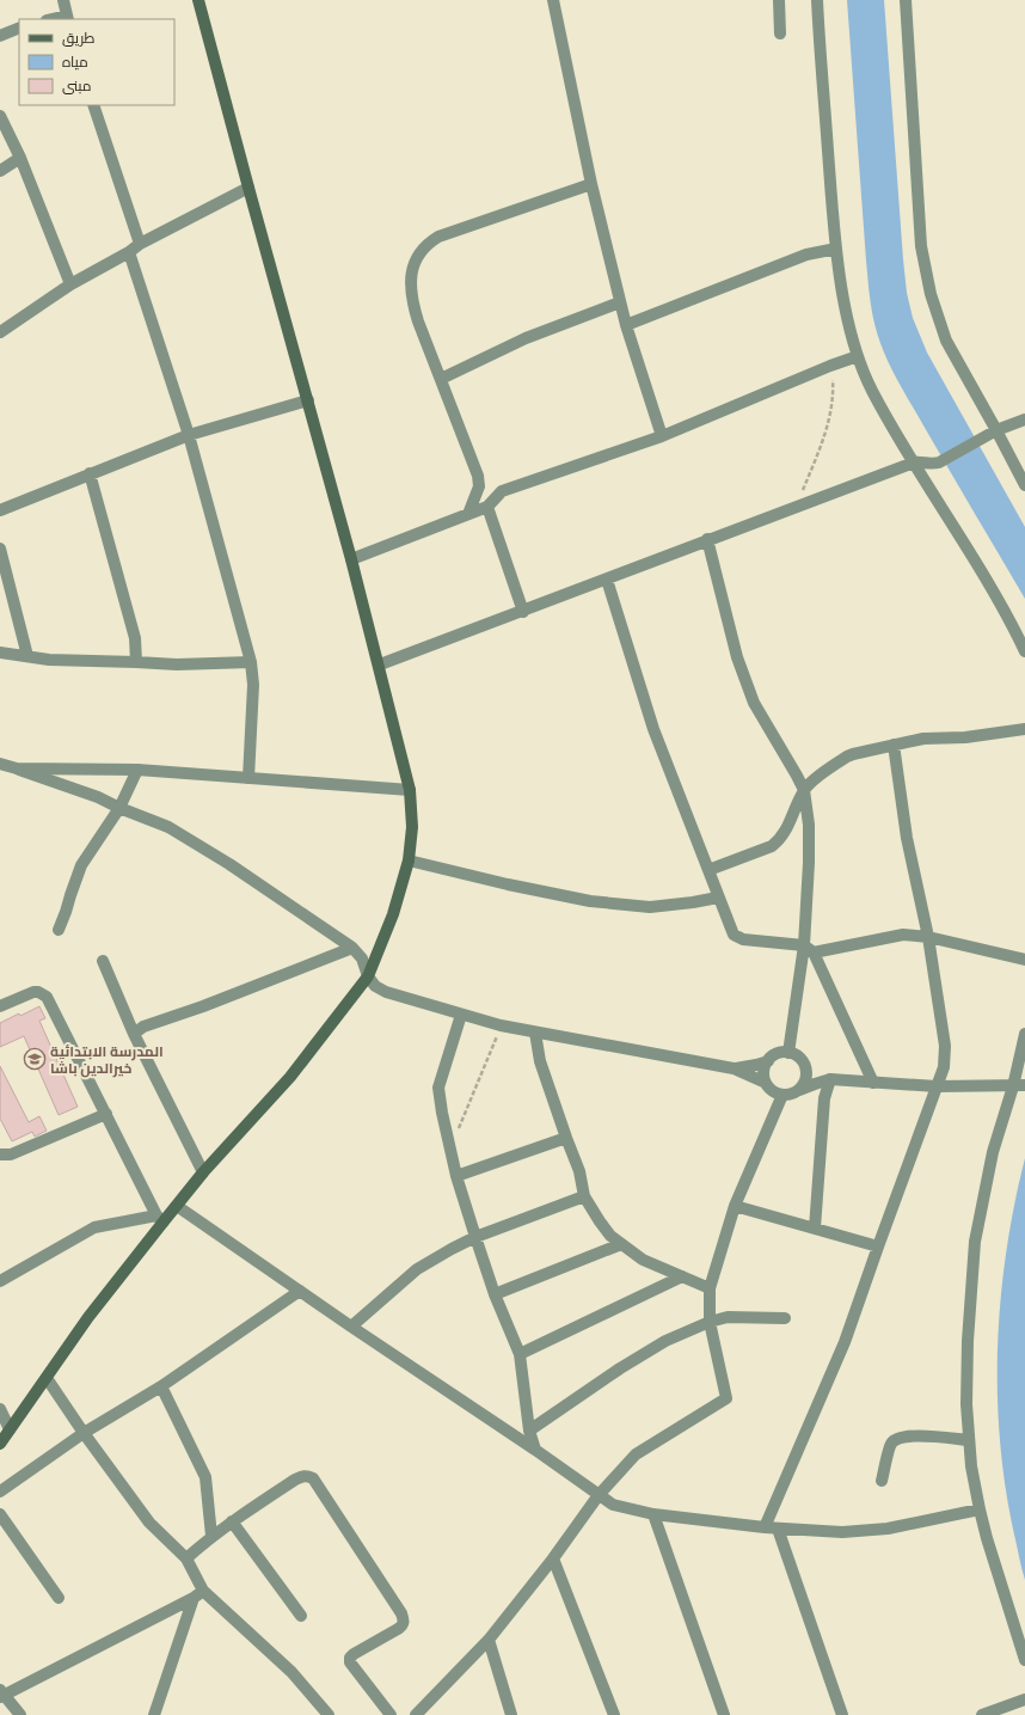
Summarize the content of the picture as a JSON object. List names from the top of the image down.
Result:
{
  "places": {
    "school or university": ["المدرسة الابتدائية خيرالدين باشا"]
  },
  "legend": ["طريق", "مياه", "مبنى"]
}
